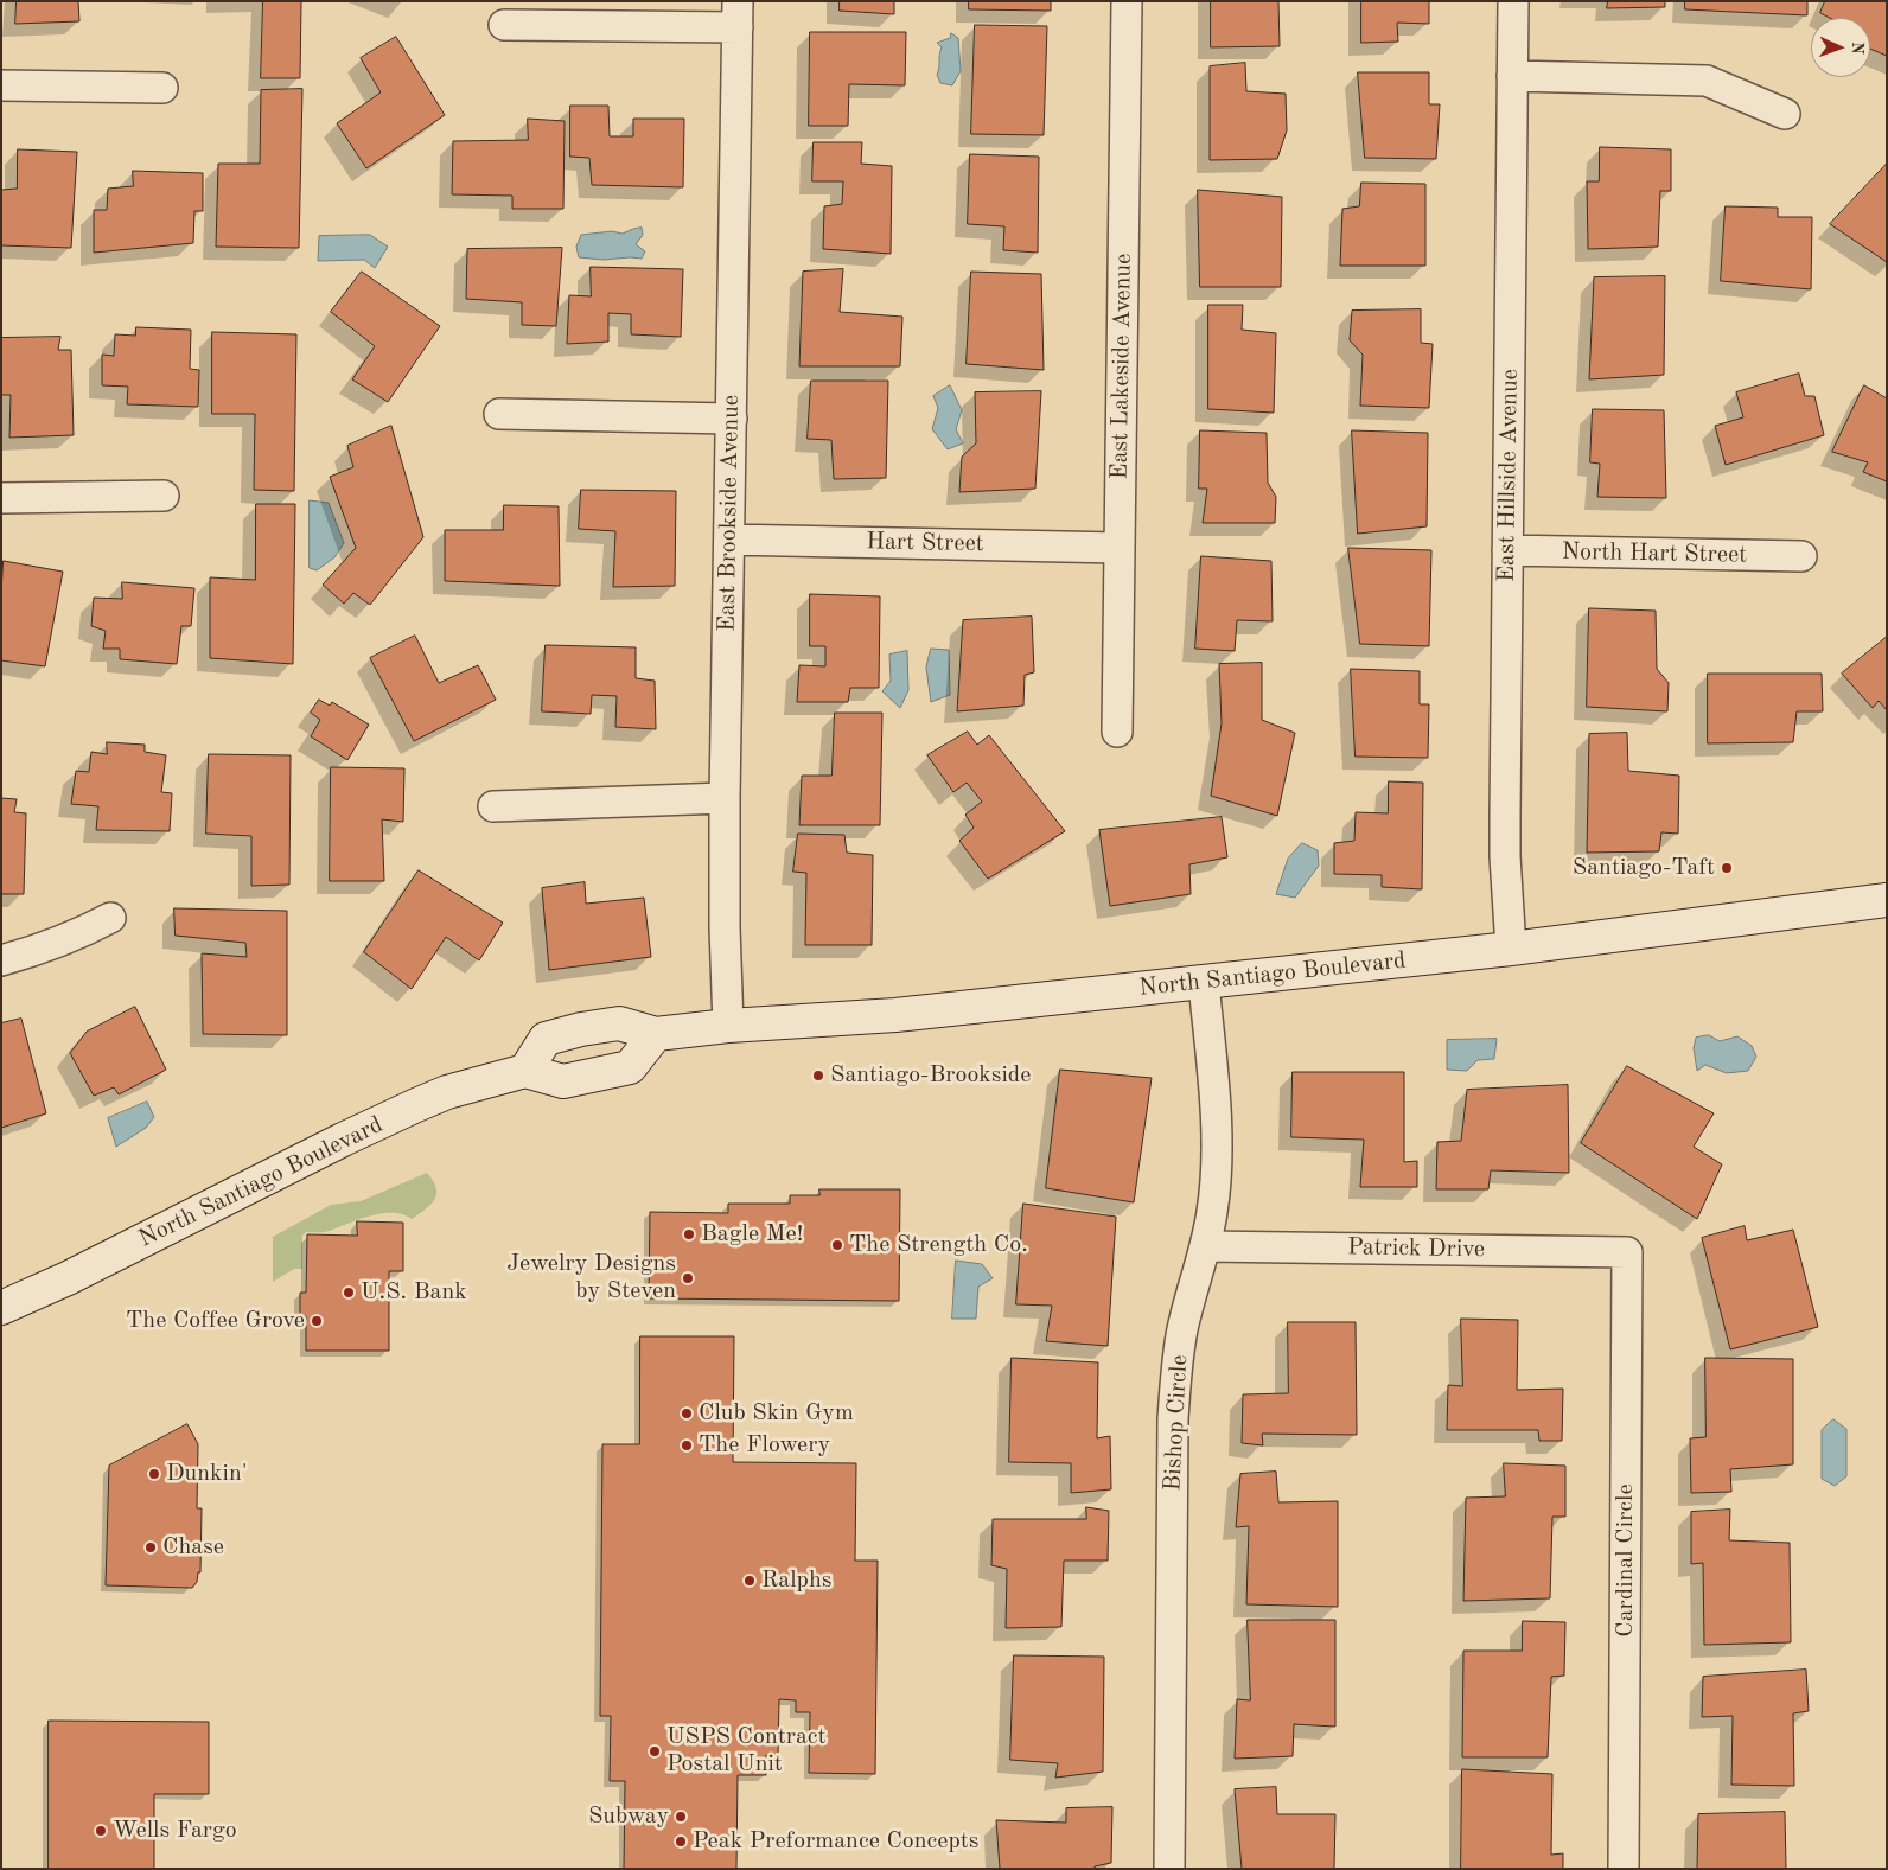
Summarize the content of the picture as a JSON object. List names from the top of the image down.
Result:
{
  "streets": {
    "main road": ["North Santiago Boulevard"],
    "street": [
      "East Lakeside Avenue",
      "East Hillside Avenue",
      "East Brookside Avenue",
      "Hart Street",
      "North Hart Street",
      "Patrick Drive",
      "Bishop Circle",
      "Cardinal Circle"
    ]
  },
  "crossings": [
    ["East Lakeside Avenue", "Hart Street"],
    ["East Hillside Avenue", "North Hart Street"],
    ["East Hillside Avenue", "North Santiago Boulevard"],
    ["East Brookside Avenue", "Hart Street"],
    ["East Brookside Avenue", "North Santiago Boulevard"],
    ["North Santiago Boulevard", "Bishop Circle"],
    ["Patrick Drive", "Bishop Circle"],
    ["Patrick Drive", "Cardinal Circle"]
  ],
  "places": [
    "Santiago-Taft",
    "Santiago-Brookside",
    "Bagle Me!",
    "The Strength Co.",
    "Jewelry Designs by Steven",
    "U.S. Bank",
    "The Coffee Grove",
    "Club Skin Gym",
    "The Flowery",
    "Dunkin'",
    "Chase",
    "Ralphs",
    "USPS Contract Postal Unit",
    "Subway",
    "Wells Fargo",
    "Peak Preformance Concepts"
  ],
  "north": "right"
}
